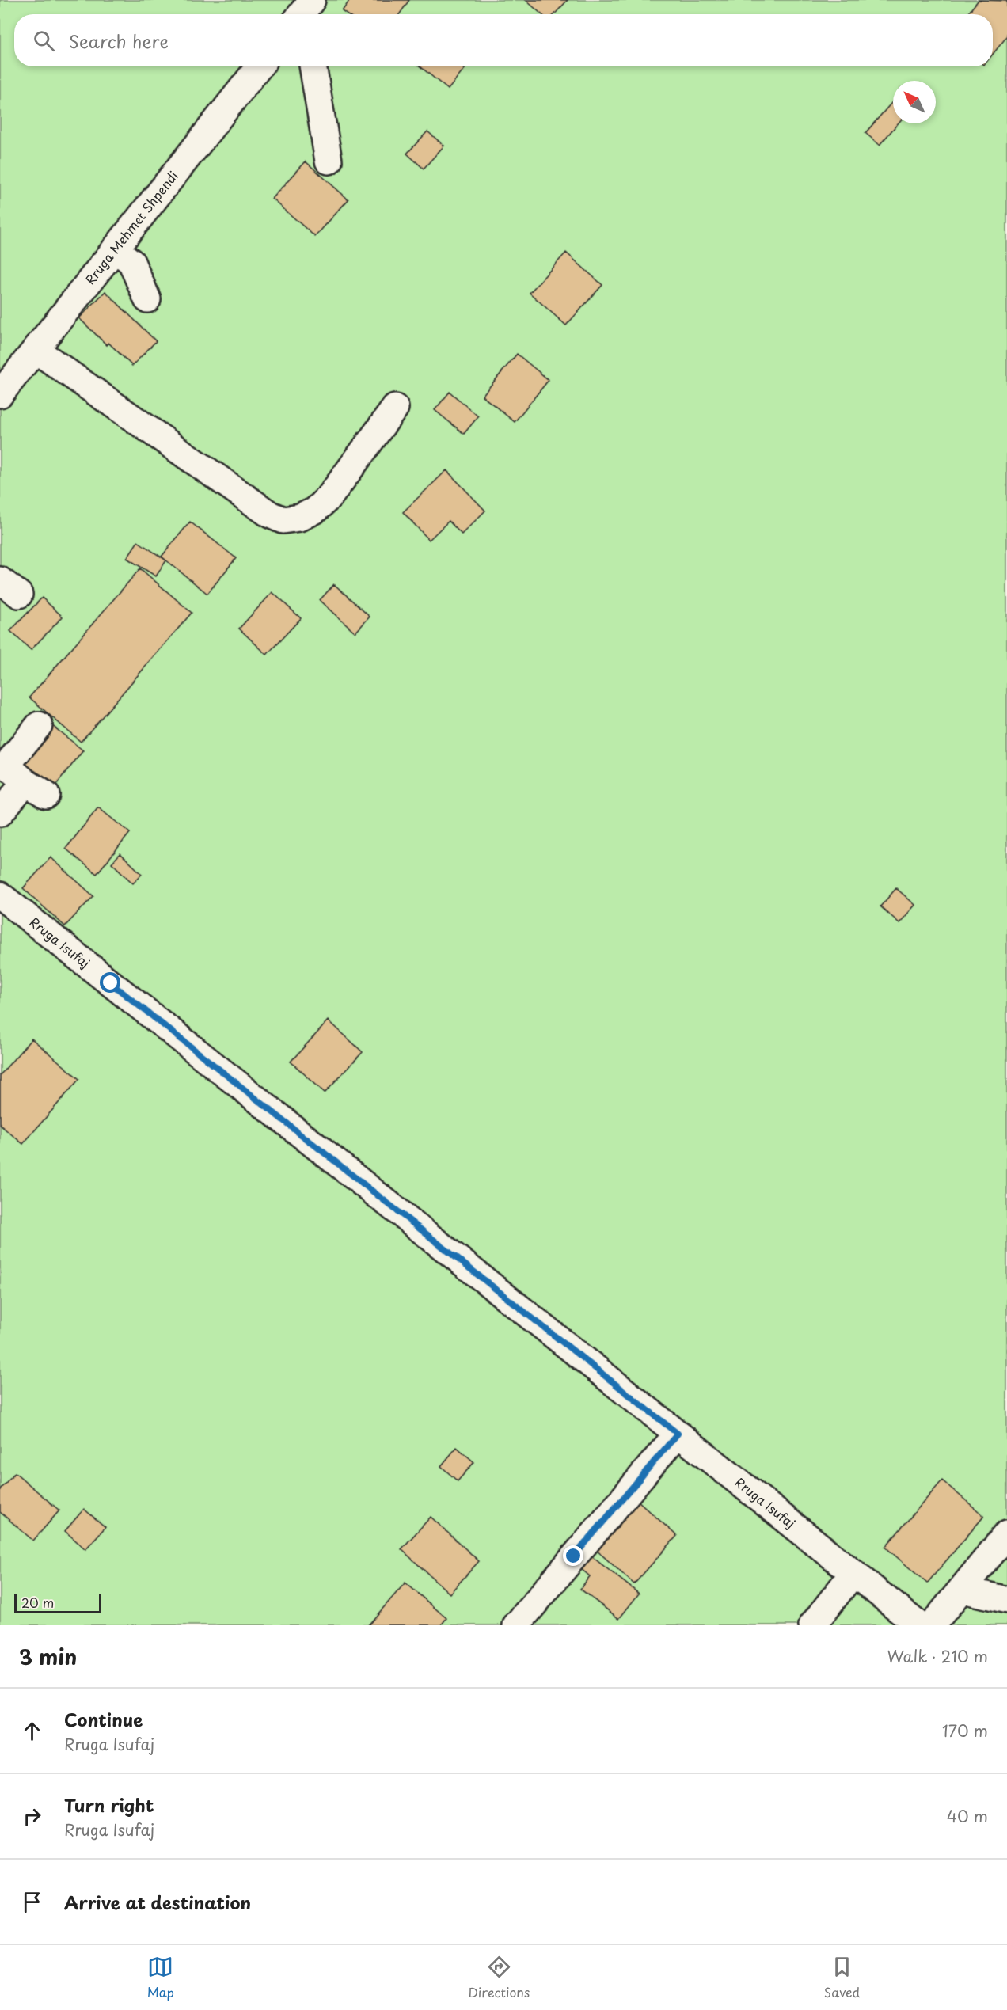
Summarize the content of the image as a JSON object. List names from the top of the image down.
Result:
{
  "streets": {
    "street": ["Rruga Mehmet Shpendi", "Rruga Isufaj"]
  },
  "scale_bar": "20 m",
  "north": "top left",
  "page": {
    "search": "Search here",
    "scale": "20 m",
    "heading": ["3 min", "Walk · 210 m"],
    "list": [
      ["Continue", "Rruga Isufaj", "170 m"],
      ["Turn right", "Rruga Isufaj", "40 m"],
      "Arrive at destination"
    ],
    "nav": ["Map", "Directions", "Saved"]
  }
}
